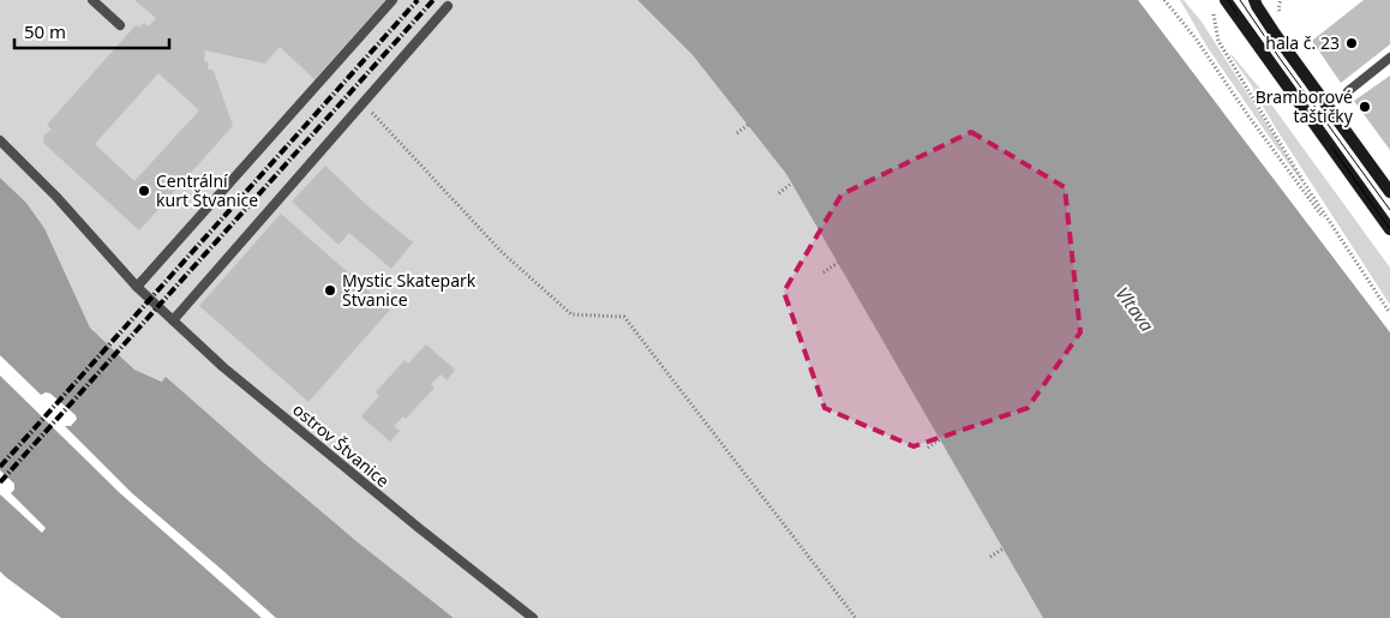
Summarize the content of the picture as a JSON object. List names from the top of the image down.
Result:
{
  "streets": {
    "lane": ["ostrov Štvanice"]
  },
  "water": ["Vltava"],
  "places": [
    "hala č. 23",
    "Bramborové taštičky",
    "Centrální kurt Štvanice",
    "Mystic Skatepark Štvanice"
  ],
  "scale_bar": "50 m"
}
